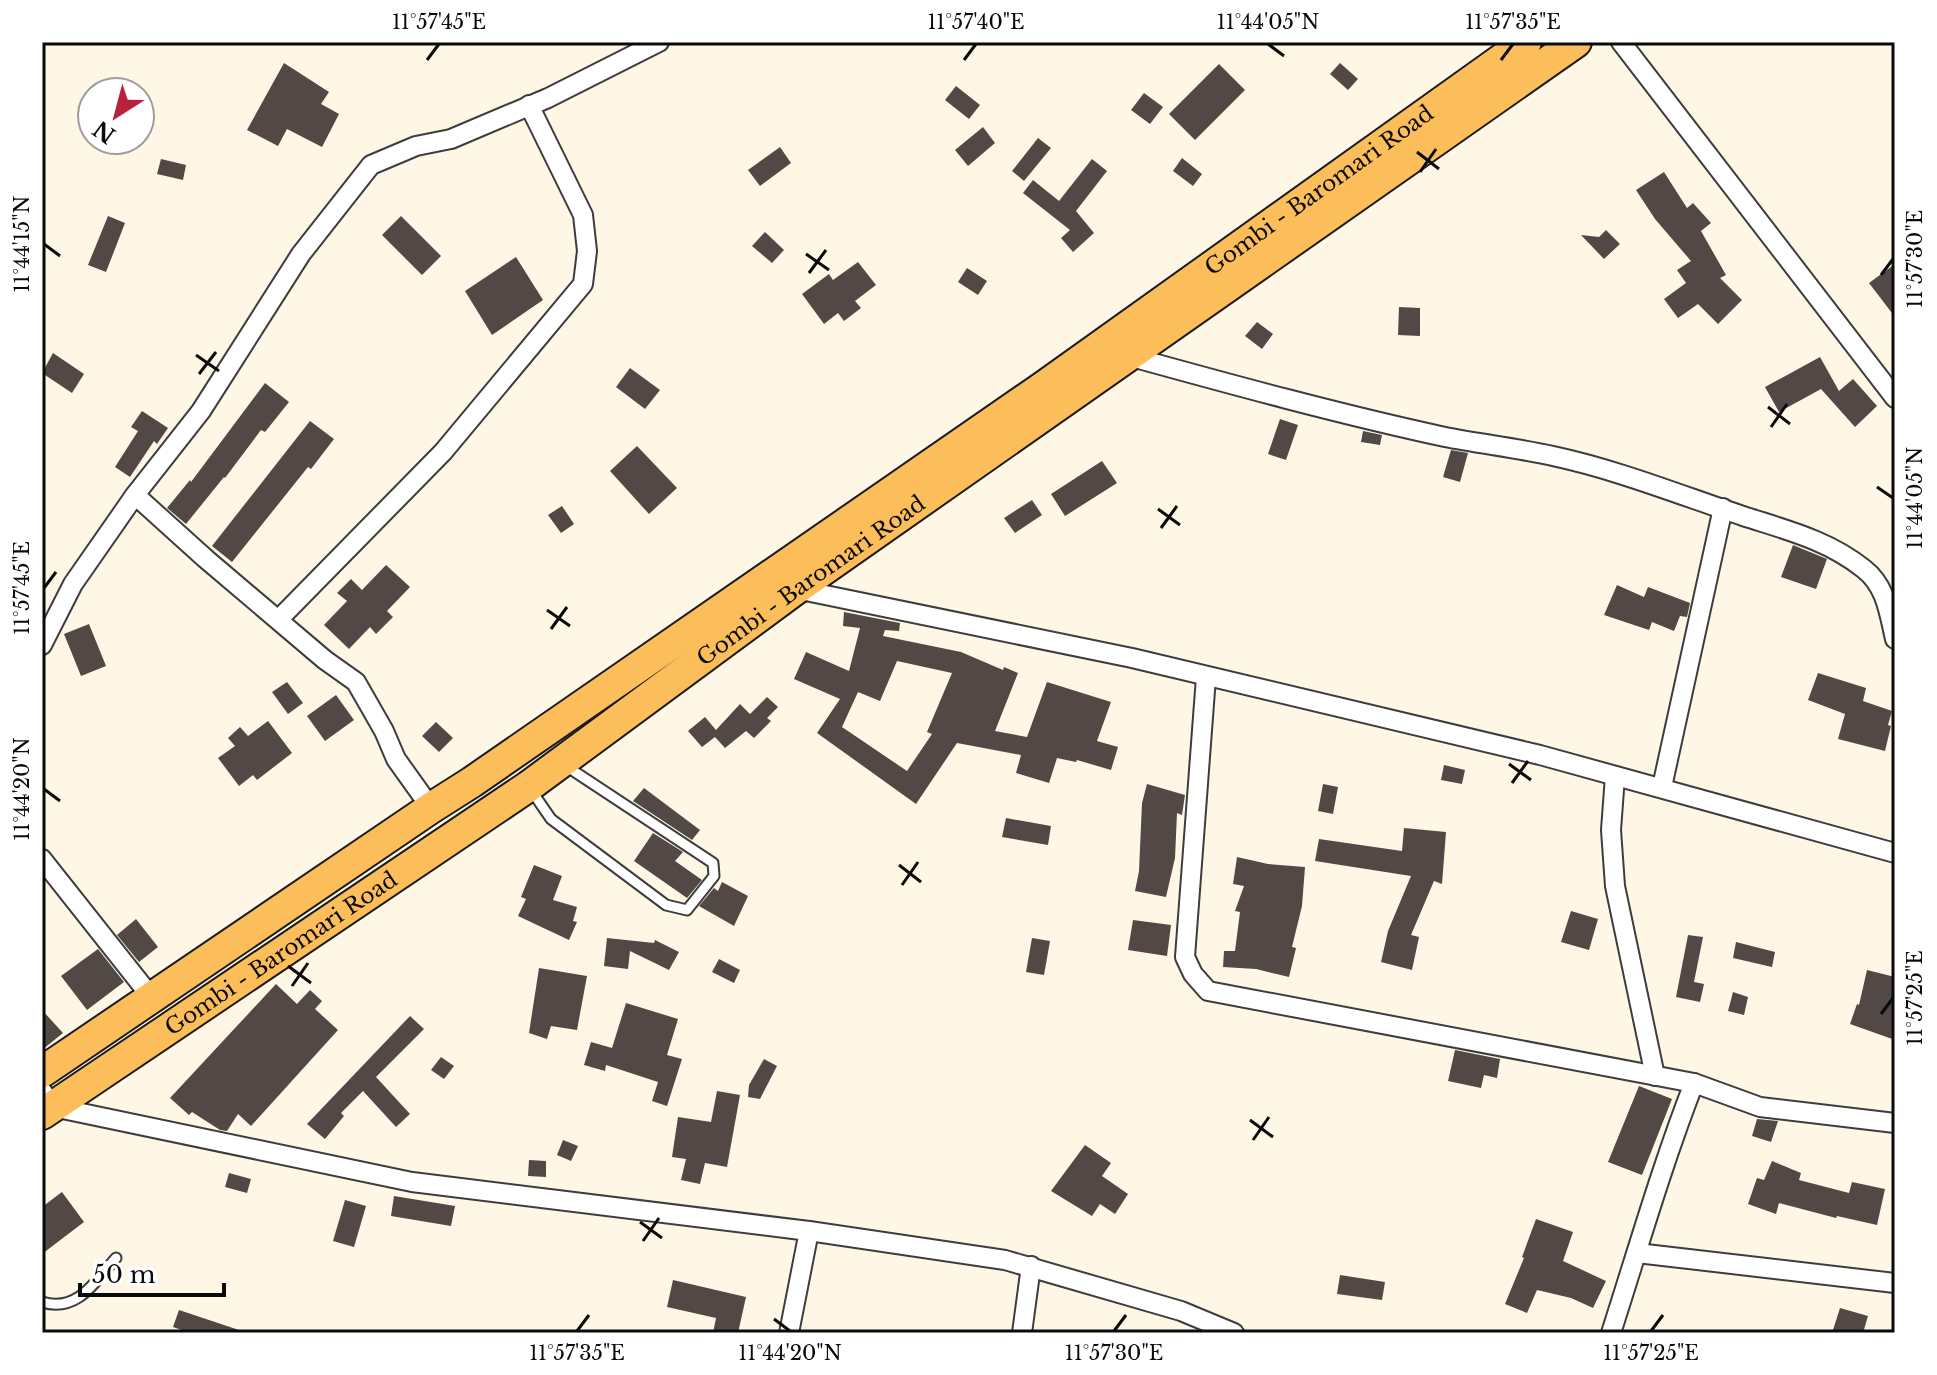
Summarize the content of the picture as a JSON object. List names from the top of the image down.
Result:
{
  "streets": {
    "main road": ["Gombi - Baromari Road"]
  },
  "scale_bar": "50 m",
  "north": "bottom left",
  "coordinates": [
    "11°57'45\"E",
    "11°57'40\"E",
    "11°44'05\"N",
    "11°57'35\"E",
    "11°44'15\"N",
    "11°57'30\"E",
    "11°44'20\"N",
    "11°57'25\"E"
  ]
}
